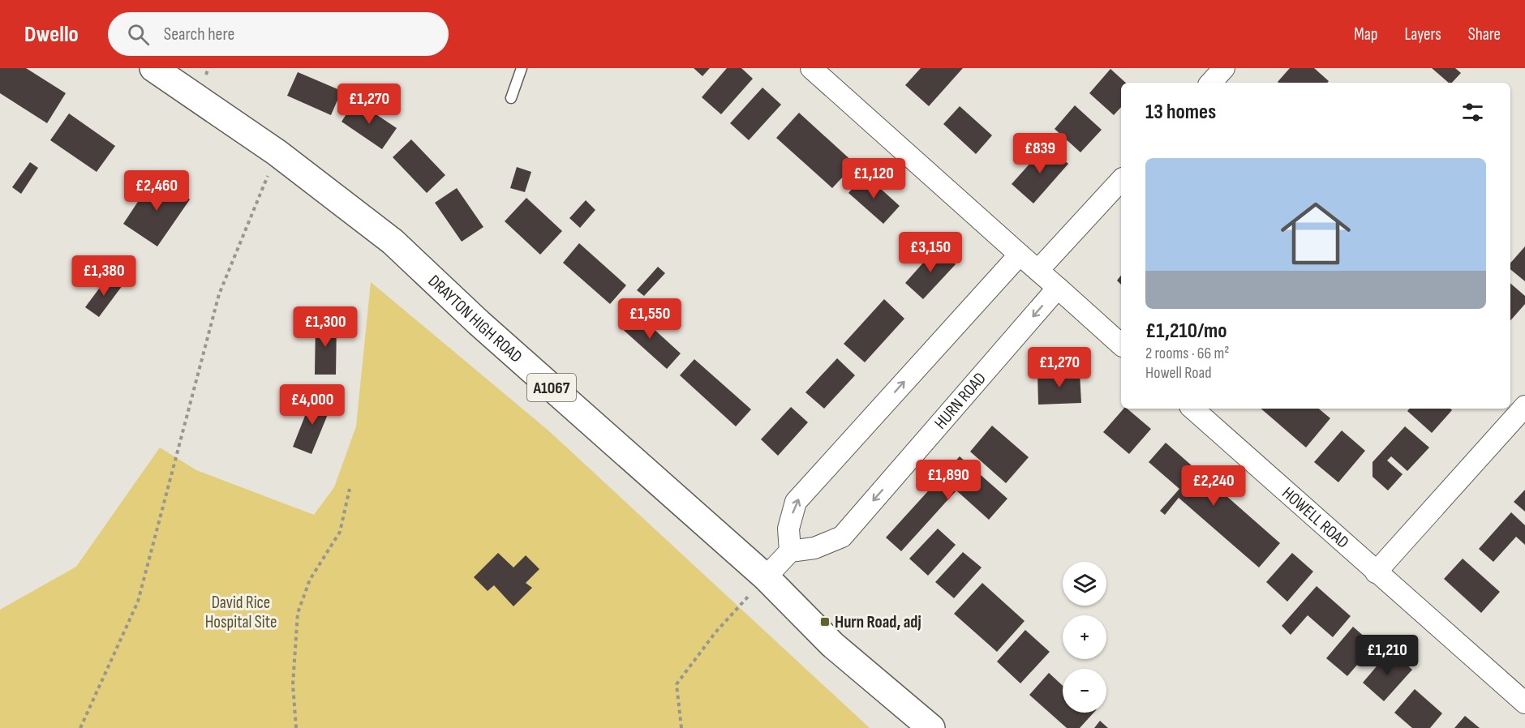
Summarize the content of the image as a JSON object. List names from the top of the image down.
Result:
{
  "streets": {
    "main road": ["DRAYTON HIGH ROAD", "A1067"],
    "street": ["HURN ROAD", "HOWELL ROAD"]
  },
  "parks": ["David Rice Hospital Site"],
  "places": {
    "transit": ["Hurn Road, adj"]
  },
  "page": {
    "header": "Dwello",
    "search": "Search here",
    "nav": ["Map", "Layers", "Share"],
    "heading": "13 homes",
    "price": [
      "£1,270",
      "£839",
      "£1,120",
      "£2,460",
      "£3,150",
      "£1,380",
      "£1,550",
      "£1,300",
      "£1,270",
      "£4,000",
      "£1,890",
      "£2,240",
      "£1,210"
    ],
    "list": [
      {
        "name": "£1,210/mo",
        "note": "2 rooms · 66 m² · Howell Road"
      }
    ],
    "map_buttons": ["+", "−"]
  }
}
